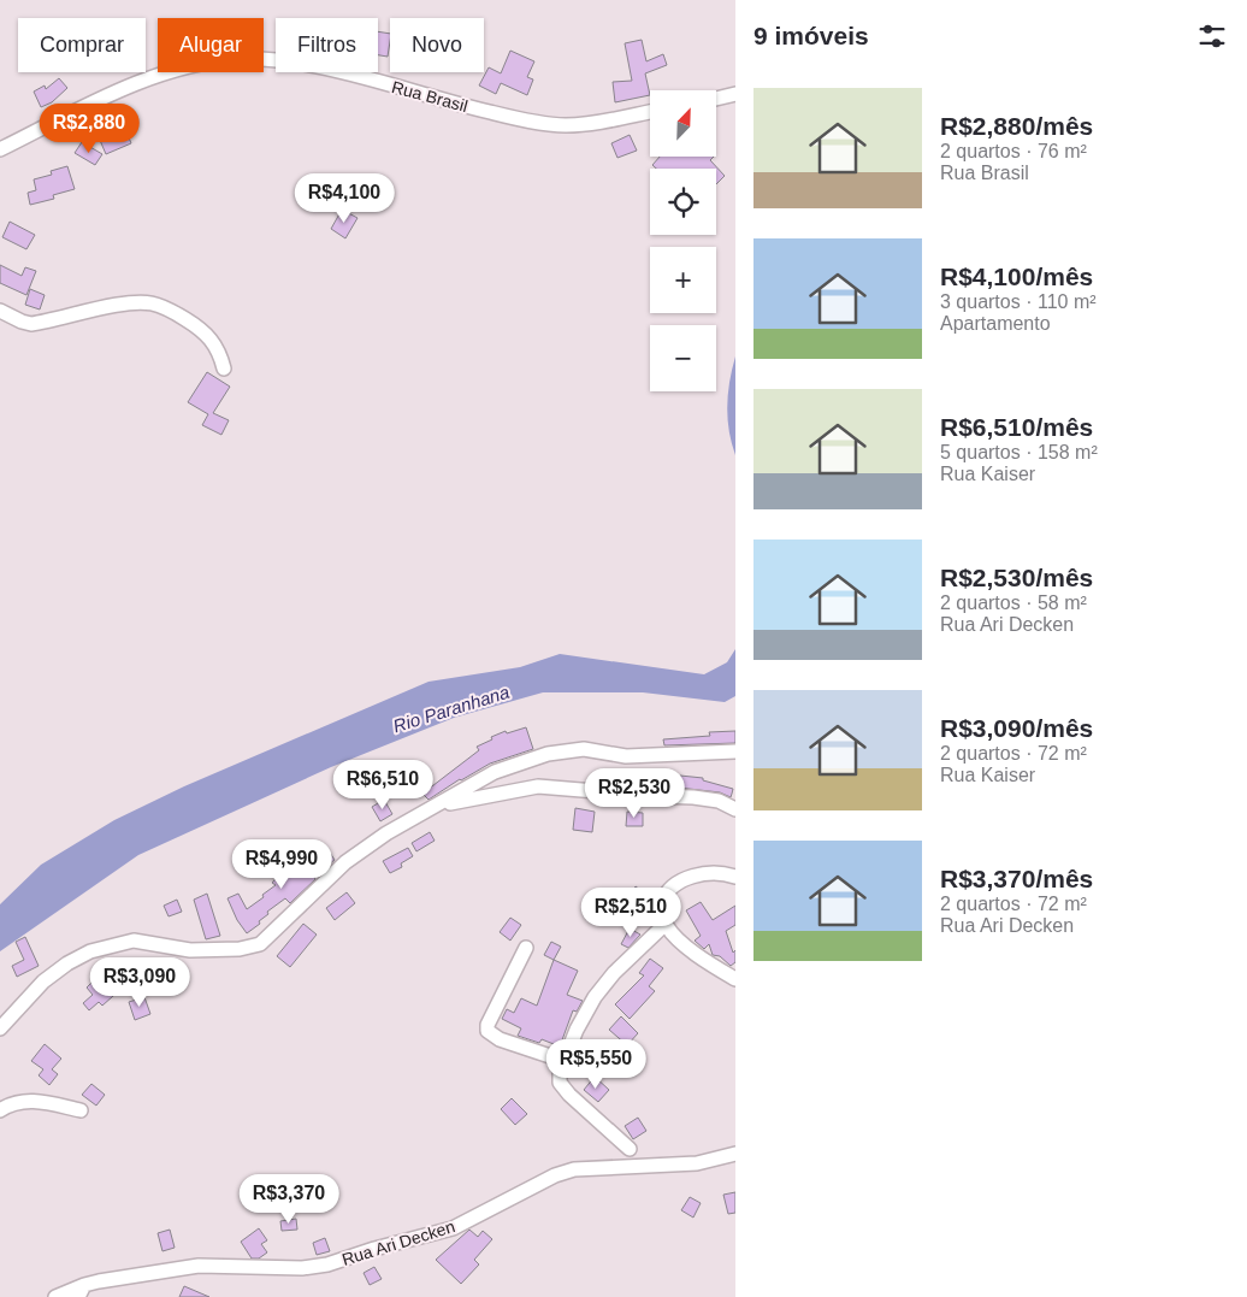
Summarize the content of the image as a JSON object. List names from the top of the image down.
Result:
{
  "streets": {
    "street": ["Rua Brasil", "Rua Ari Decken"]
  },
  "water": ["Rio Paranhana"],
  "north": "top right",
  "page": {
    "heading": "9 imóveis",
    "chip": [
      "Comprar",
      "Alugar",
      "Filtros",
      "Novo"
    ],
    "list": [
      {
        "name": "R$2,880/mês",
        "note": "2 quartos · 76 m² · Rua Brasil"
      },
      {
        "name": "R$4,100/mês",
        "note": "3 quartos · 110 m² · Apartamento"
      },
      {
        "name": "R$6,510/mês",
        "note": "5 quartos · 158 m² · Rua Kaiser"
      },
      {
        "name": "R$2,530/mês",
        "note": "2 quartos · 58 m² · Rua Ari Decken"
      },
      {
        "name": "R$3,090/mês",
        "note": "2 quartos · 72 m² · Rua Kaiser"
      },
      {
        "name": "R$3,370/mês",
        "note": "2 quartos · 72 m² · Rua Ari Decken"
      }
    ],
    "map_buttons": ["+", "−"],
    "price": [
      "R$2,880",
      "R$4,100",
      "R$6,510",
      "R$2,530",
      "R$4,990",
      "R$2,510",
      "R$3,090",
      "R$5,550",
      "R$3,370"
    ]
  }
}
